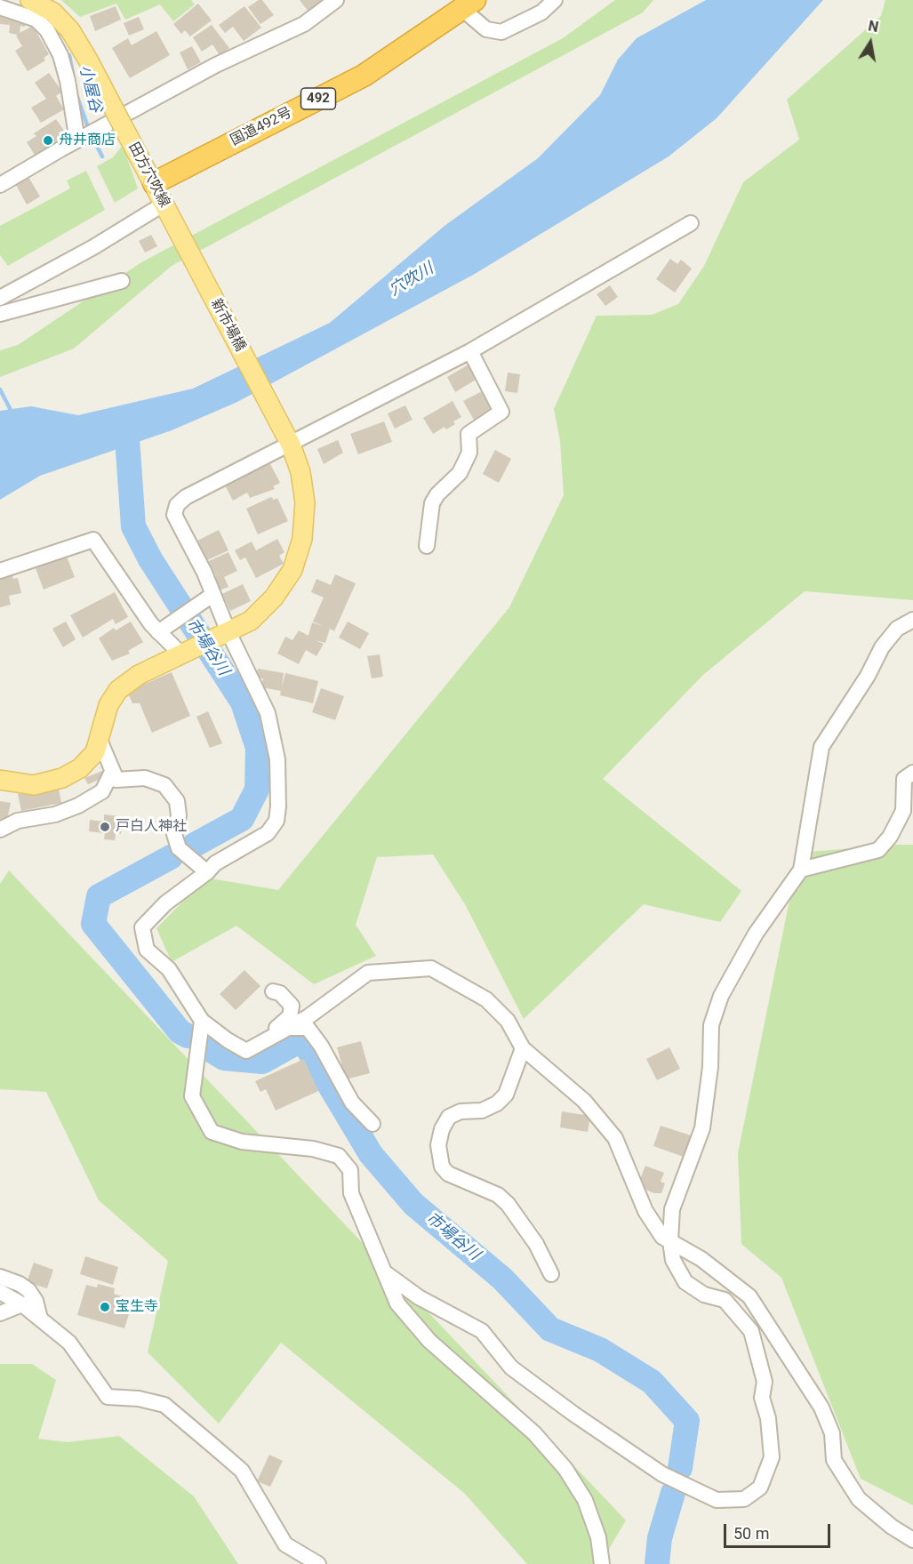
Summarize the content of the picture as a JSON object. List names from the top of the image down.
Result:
{
  "streets": {
    "highway": ["492", "国道492号"],
    "main road": ["田方穴吹線", "新市場橋"]
  },
  "crossings": [
    ["国道492号", "田方穴吹線"],
    ["田方穴吹線", "新市場橋"]
  ],
  "water": ["小屋谷", "穴吹川", "市場谷川"],
  "places": ["舟井商店", "戸白人神社", "宝生寺"],
  "scale_bar": "50 m",
  "north": "top"
}
